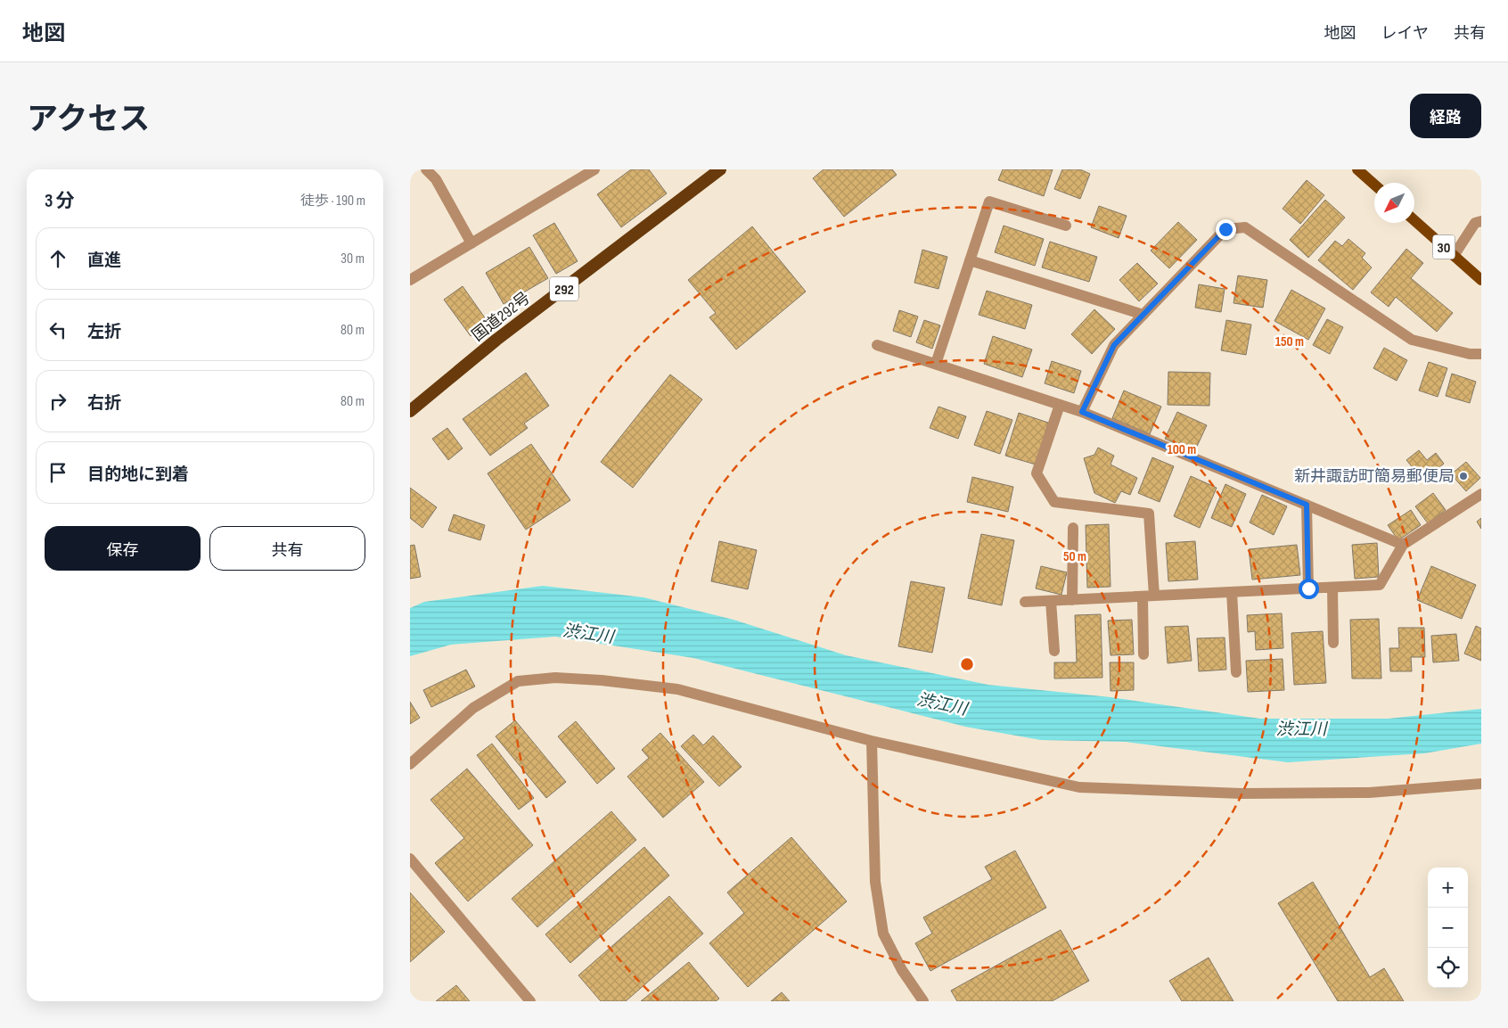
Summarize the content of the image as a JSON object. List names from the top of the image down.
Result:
{
  "streets": {
    "highway": ["292", "国道292号"],
    "main road": ["30"]
  },
  "water": ["渋江川"],
  "places": ["新井諏訪町簡易郵便局"],
  "north": "bottom left",
  "page": {
    "header": "地図",
    "nav": ["地図", "レイヤ", "共有"],
    "title": "アクセス",
    "buttons": [
      "経路",
      ["保存", "共有"]
    ],
    "heading": ["3 分", "徒歩 · 190 m"],
    "list": [
      ["直進", "30 m"],
      ["左折", "80 m"],
      ["右折", "80 m"],
      "目的地に到着"
    ],
    "map_buttons": ["+", "−"]
  },
  "rings": ["150 m", "100 m", "50 m"]
}
